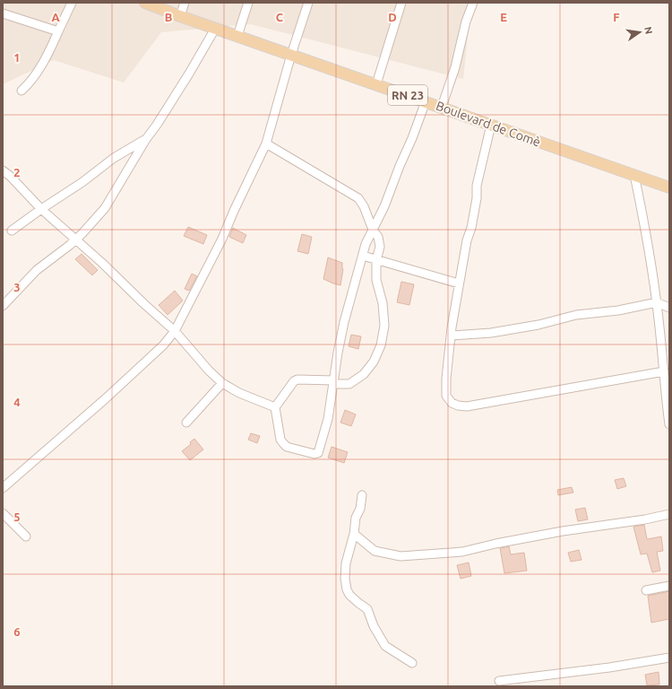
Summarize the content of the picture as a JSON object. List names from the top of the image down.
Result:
{
  "streets": {
    "main road": ["RN 23", "Boulevard de Comè"]
  },
  "north": "right",
  "grid": {
    "columns": [
      "A",
      "B",
      "C",
      "D",
      "E",
      "F"
    ],
    "rows": [
      "1",
      "2",
      "3",
      "4",
      "5",
      "6"
    ]
  }
}
